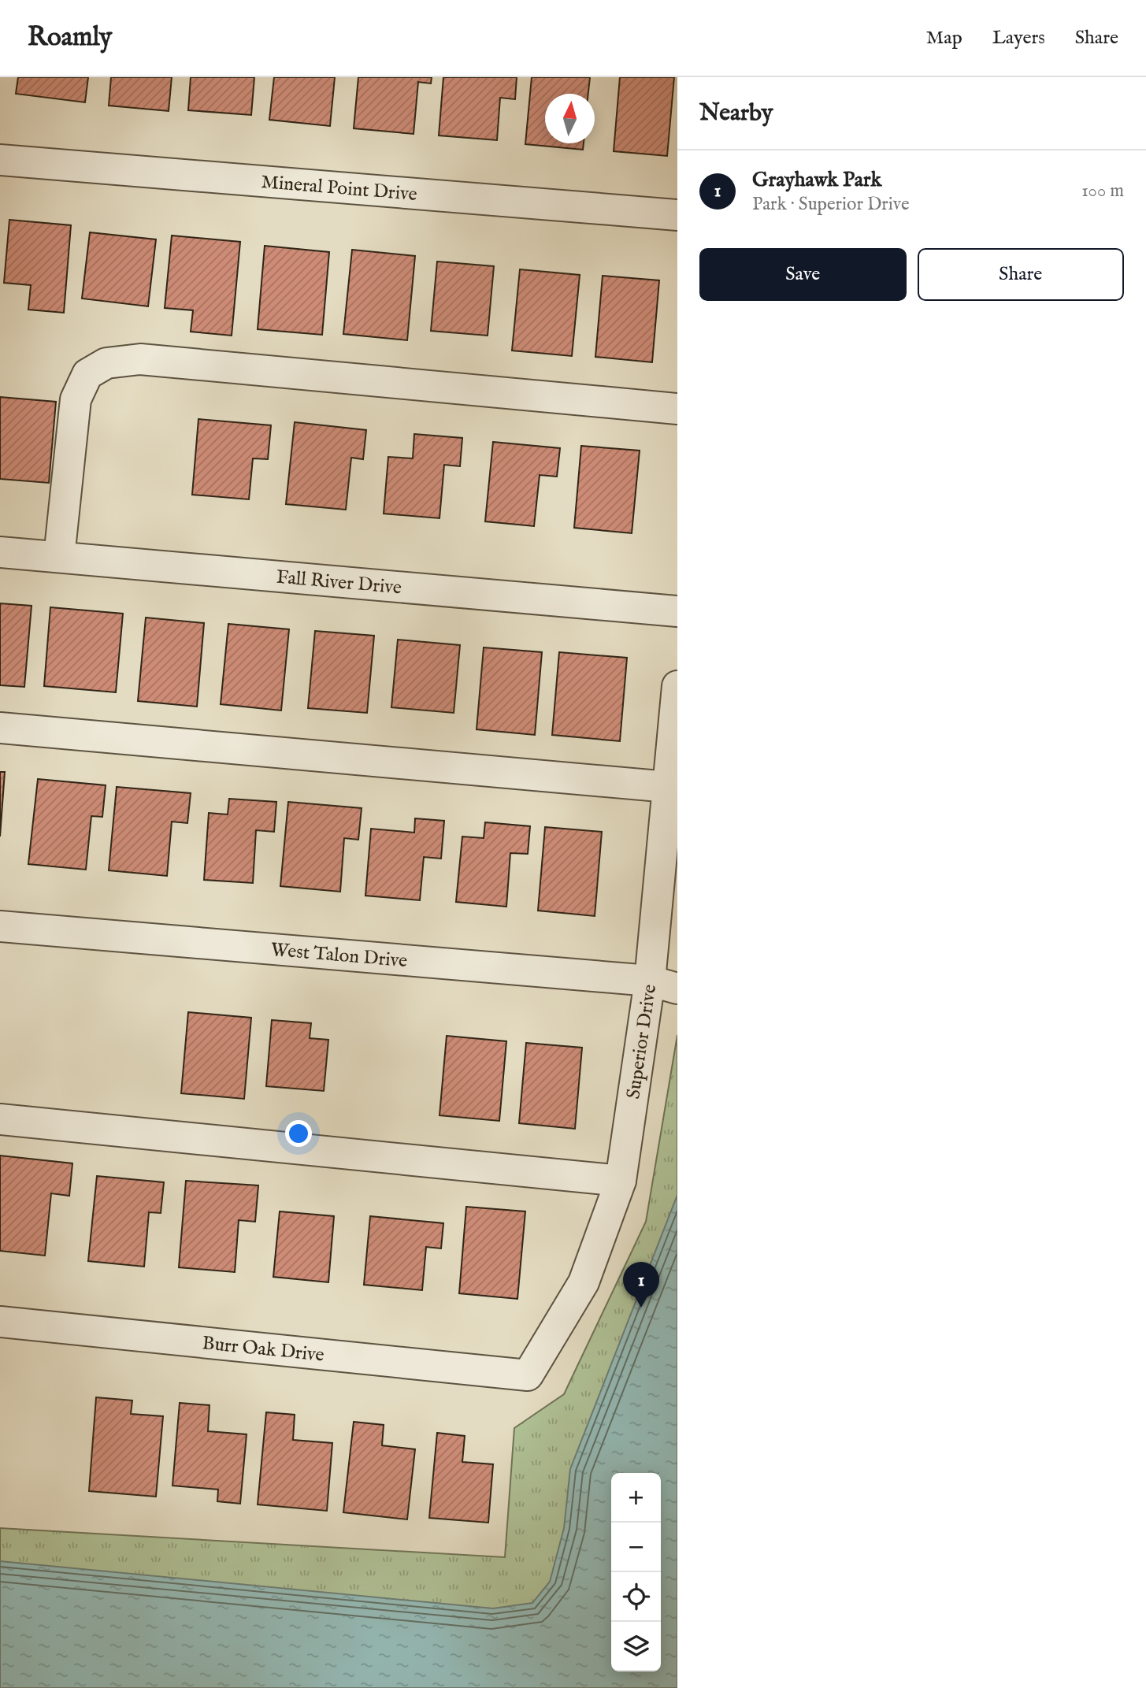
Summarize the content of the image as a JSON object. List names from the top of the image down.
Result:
{
  "streets": {
    "street": [
      "Mineral Point Drive",
      "Fall River Drive",
      "West Talon Drive",
      "Superior Drive",
      "Burr Oak Drive"
    ]
  },
  "crossings": [
    ["West Talon Drive", "Superior Drive"],
    ["Superior Drive", "Burr Oak Drive"]
  ],
  "north": "top",
  "page": {
    "header": "Roamly",
    "nav": ["Map", "Layers", "Share"],
    "heading": "Nearby",
    "list": [
      {
        "mark": "1",
        "name": "Grayhawk Park",
        "note": "Park · Superior Drive",
        "value": "100 m"
      }
    ],
    "buttons": ["Save", "Share"],
    "pins": "1",
    "map_buttons": ["+", "−"]
  }
}
